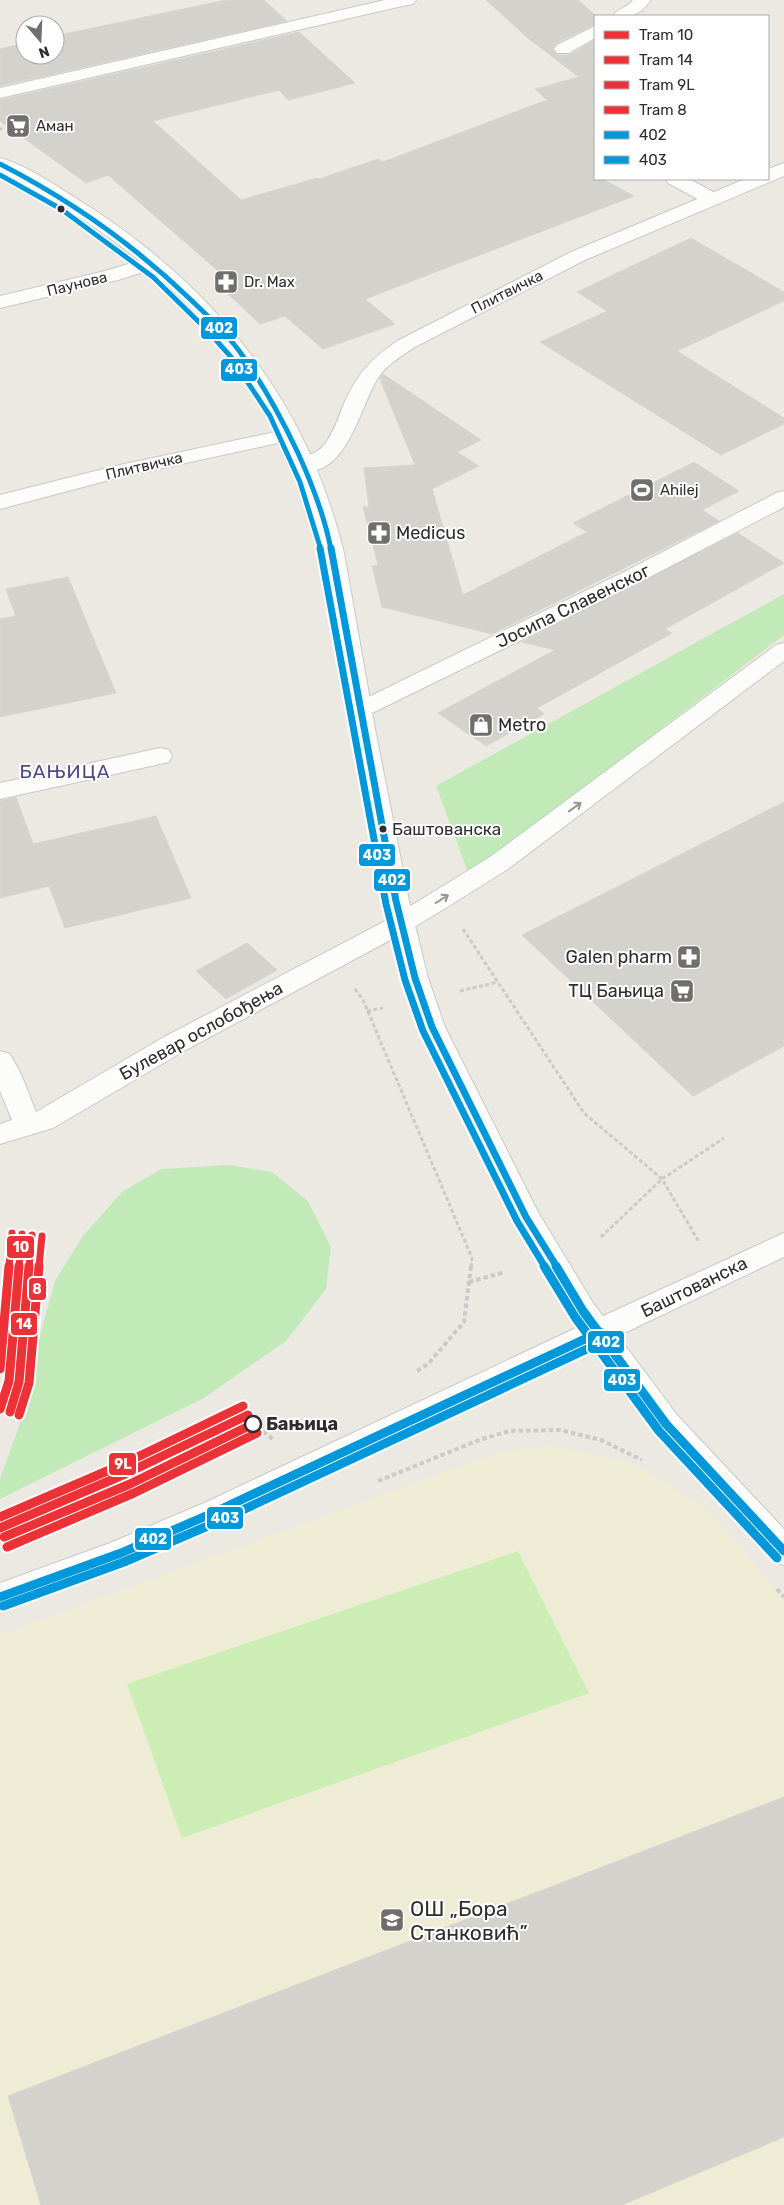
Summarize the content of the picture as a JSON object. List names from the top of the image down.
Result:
{
  "streets": {
    "street": [
      "Паунова",
      "Плитвичка",
      "Јосипа Славенског",
      "Булевар ослобођења",
      "Баштованска"
    ]
  },
  "one_way": ["Булевар ослобођења"],
  "districts": ["БАЊИЦА"],
  "places": {
    "supermarket": ["Аман", "ТЦ Бањица"],
    "pharmacy": ["Dr. Max", "Medicus", "Galen pharm"],
    "sports": ["Ahilej"],
    "shop": ["Metro"],
    "other": ["Баштованска", "Бањица"],
    "school or university": ["ОШ „Бора Станковић”"]
  },
  "lines": [
    "transit line 402",
    "transit line 403",
    "tram line 9L",
    "tram line 10",
    "tram line 14",
    "tram line 8"
  ],
  "legend": [
    "Tram 10",
    "Tram 14",
    "Tram 9L",
    "Tram 8",
    "402",
    "403"
  ],
  "north": "bottom"
}
